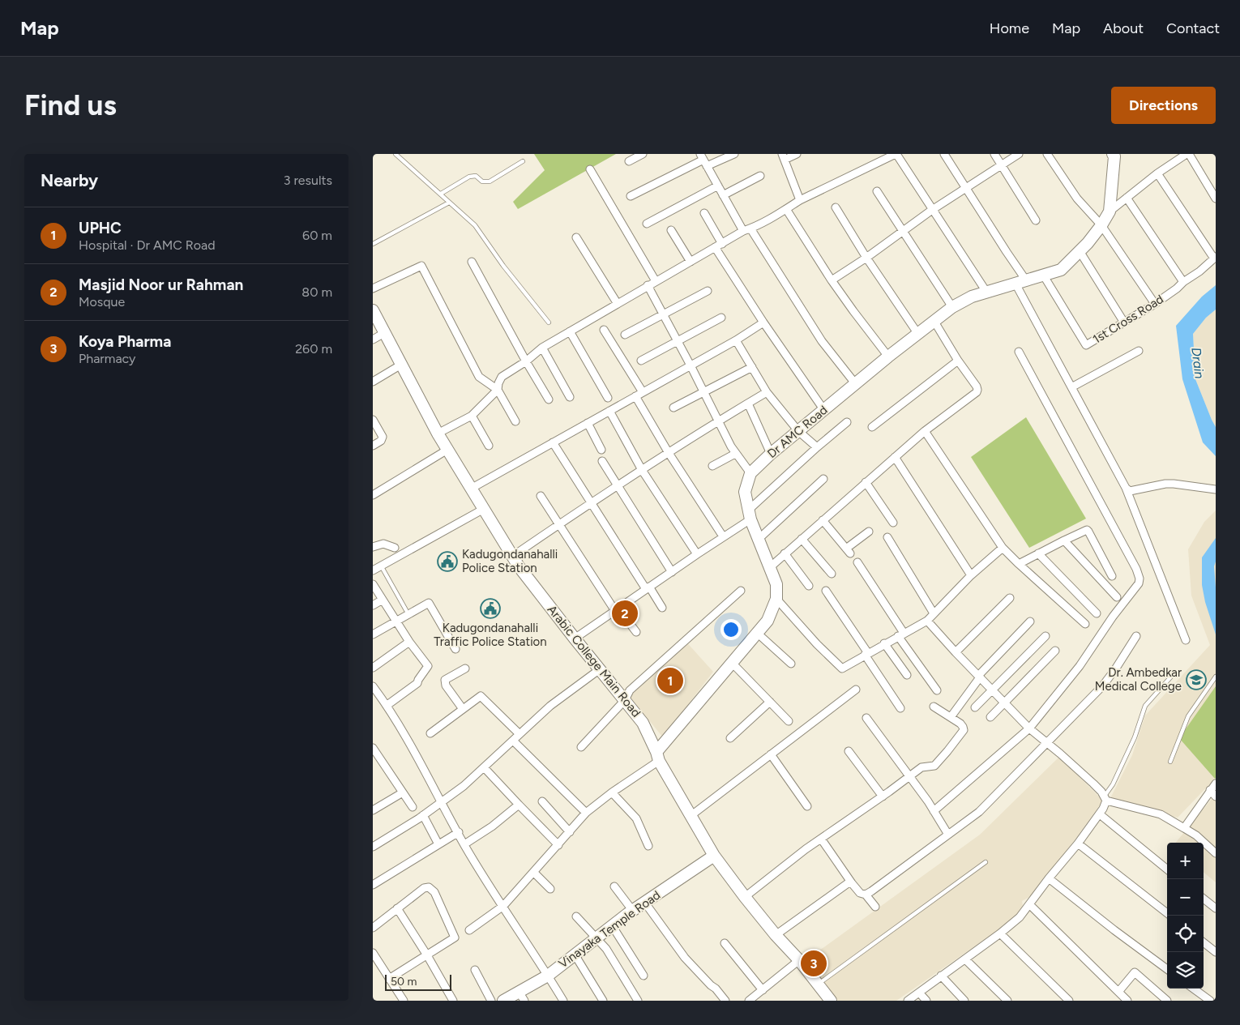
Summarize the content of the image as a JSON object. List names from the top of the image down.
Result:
{
  "streets": {
    "street": [
      "1st Cross Road",
      "Dr AMC Road",
      "Arabic College Main Road",
      "Vinayaka Temple Road"
    ]
  },
  "crossings": [
    ["1st Cross Road", "Dr AMC Road"],
    ["Arabic College Main Road", "Vinayaka Temple Road"]
  ],
  "water": ["Drain"],
  "places": {
    "public building": ["Kadugondanahalli Police Station", "Kadugondanahalli Traffic Police Station"],
    "school or university": ["Dr. Ambedkar Medical College"]
  },
  "scale_bar": "50 m",
  "page": {
    "header": "Map",
    "nav": [
      "Home",
      "Map",
      "About",
      "Contact"
    ],
    "buttons": "Directions",
    "title": "Find us",
    "heading": ["Nearby", "3 results"],
    "list": [
      {
        "mark": "1",
        "name": "UPHC",
        "note": "Hospital · Dr AMC Road",
        "value": "60 m"
      },
      {
        "mark": "2",
        "name": "Masjid Noor ur Rahman",
        "note": "Mosque",
        "value": "80 m"
      },
      {
        "mark": "3",
        "name": "Koya Pharma",
        "note": "Pharmacy",
        "value": "260 m"
      }
    ],
    "pins": ["2", "1", "3"],
    "map_buttons": ["+", "−"],
    "scale": "50 m"
  }
}
